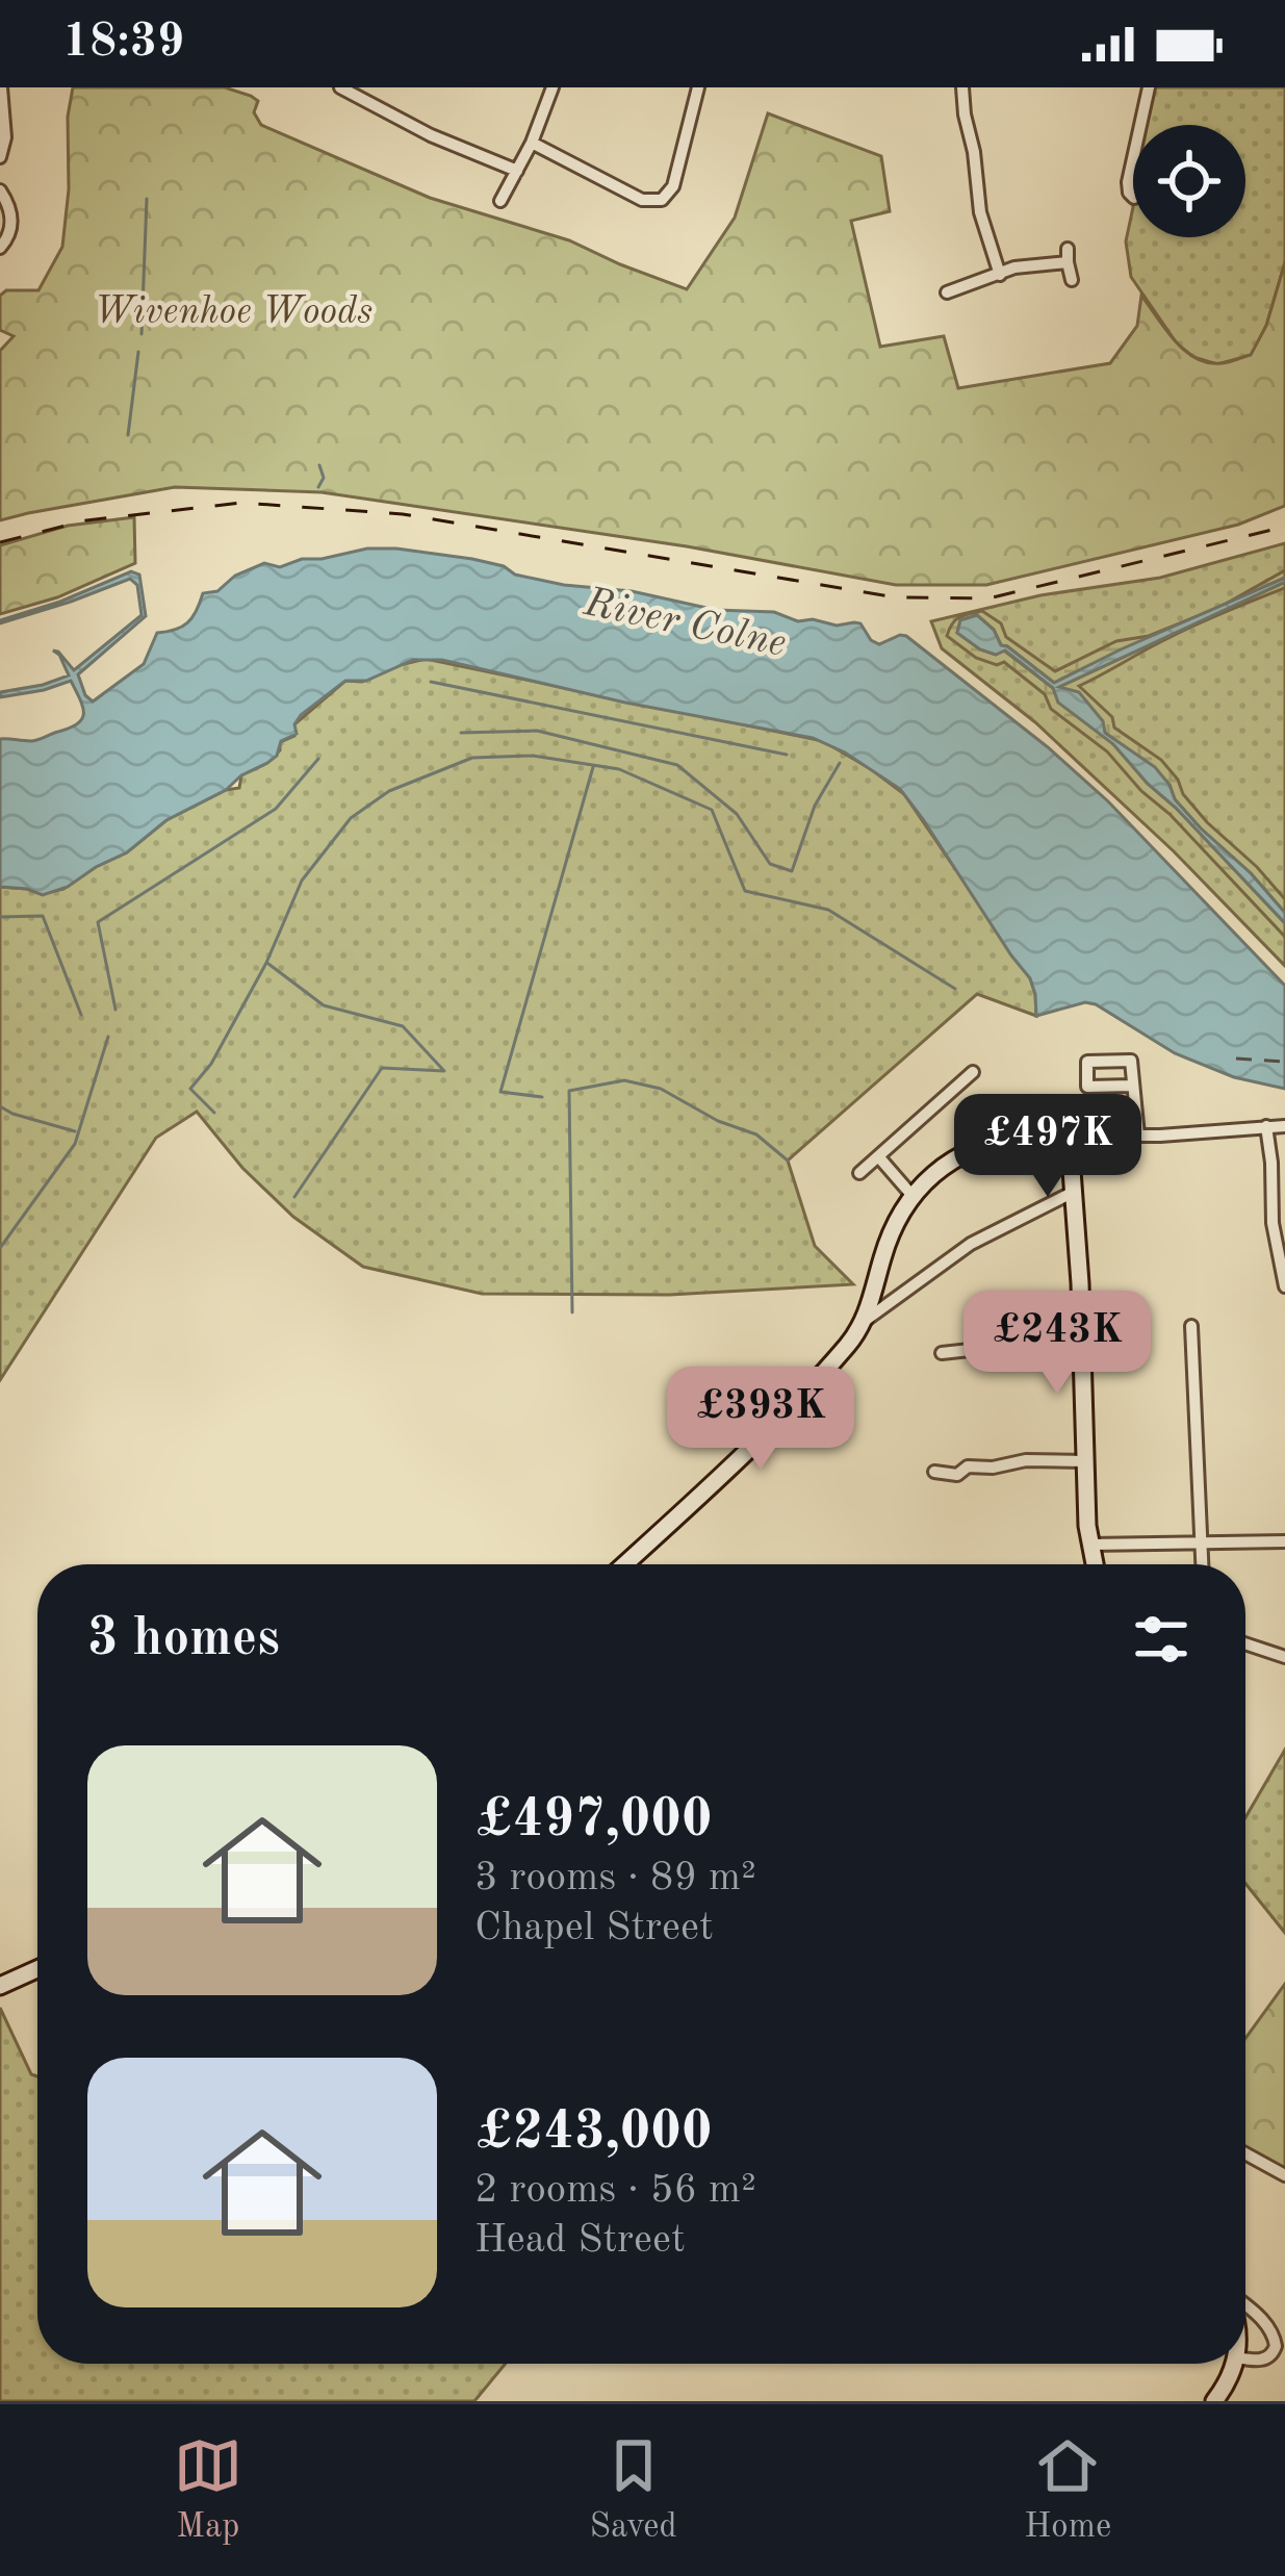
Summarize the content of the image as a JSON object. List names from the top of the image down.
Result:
{
  "water": ["River Colne"],
  "parks": ["Wivenhoe Woods"],
  "page": {
    "status": "18:39",
    "price": ["£497K", "£243K", "£393K"],
    "heading": "3 homes",
    "list": [
      {
        "name": "£497,000",
        "note": "3 rooms · 89 m² · Chapel Street"
      },
      {
        "name": "£243,000",
        "note": "2 rooms · 56 m² · Head Street"
      }
    ],
    "tabs": ["Map", "Saved", "Home"]
  }
}
